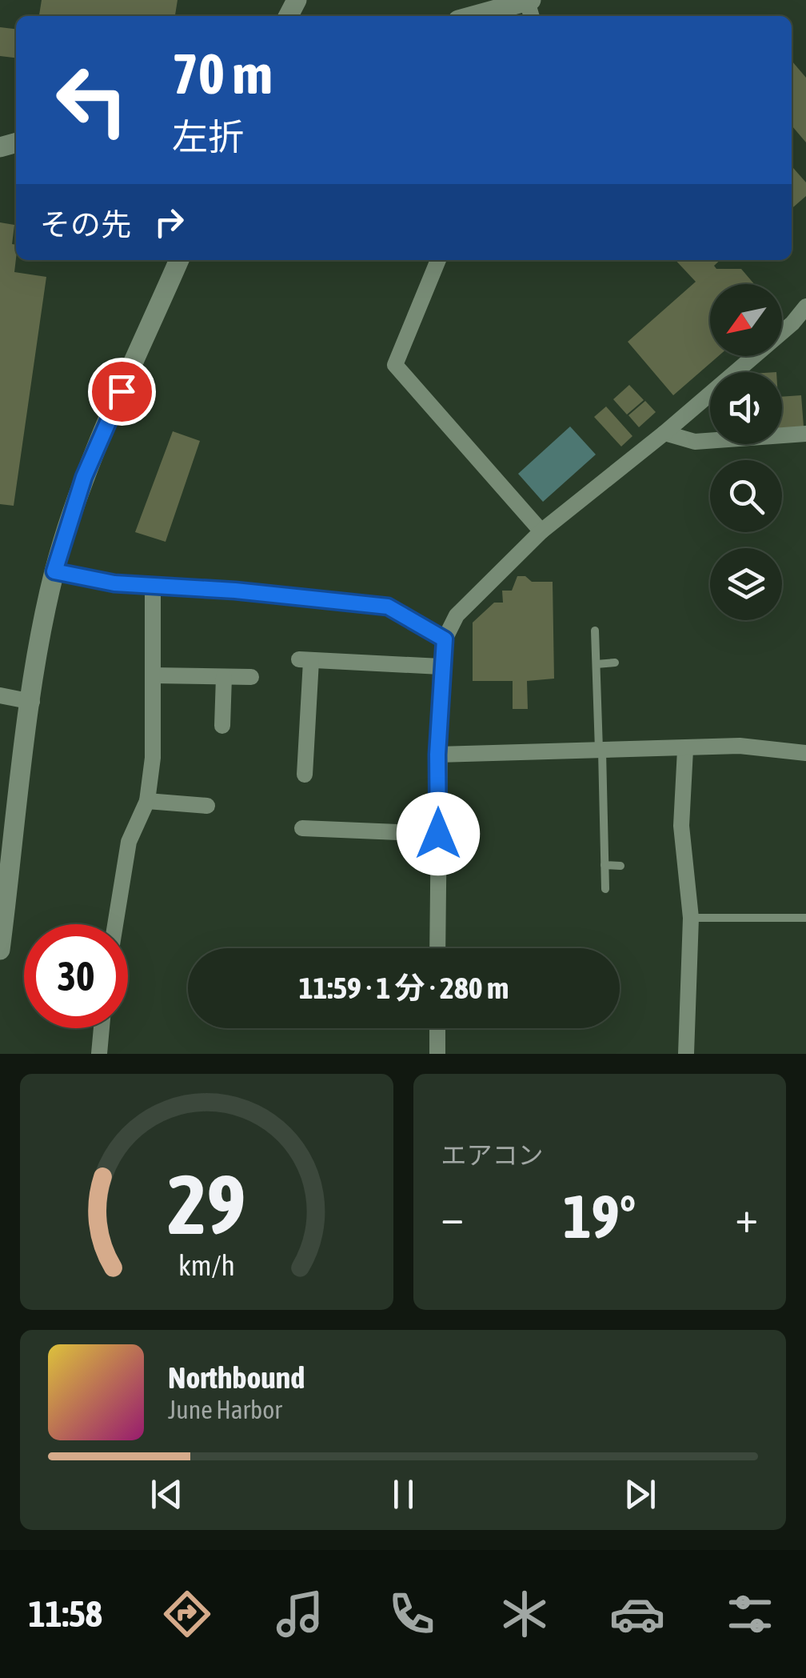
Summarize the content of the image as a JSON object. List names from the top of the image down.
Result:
{
  "north": "bottom left",
  "page": {
    "turn": ["70 m", "左折"],
    "then": "その先",
    "limit": "30",
    "trip": "11:59 · 1 分 · 280 m",
    "tile": "エアコン",
    "heat": ["−", "19°", "+"],
    "song": ["Northbound", "June Harbor"],
    "tabs": "11:58",
    "gauge": ["29", "km/h"]
  }
}
